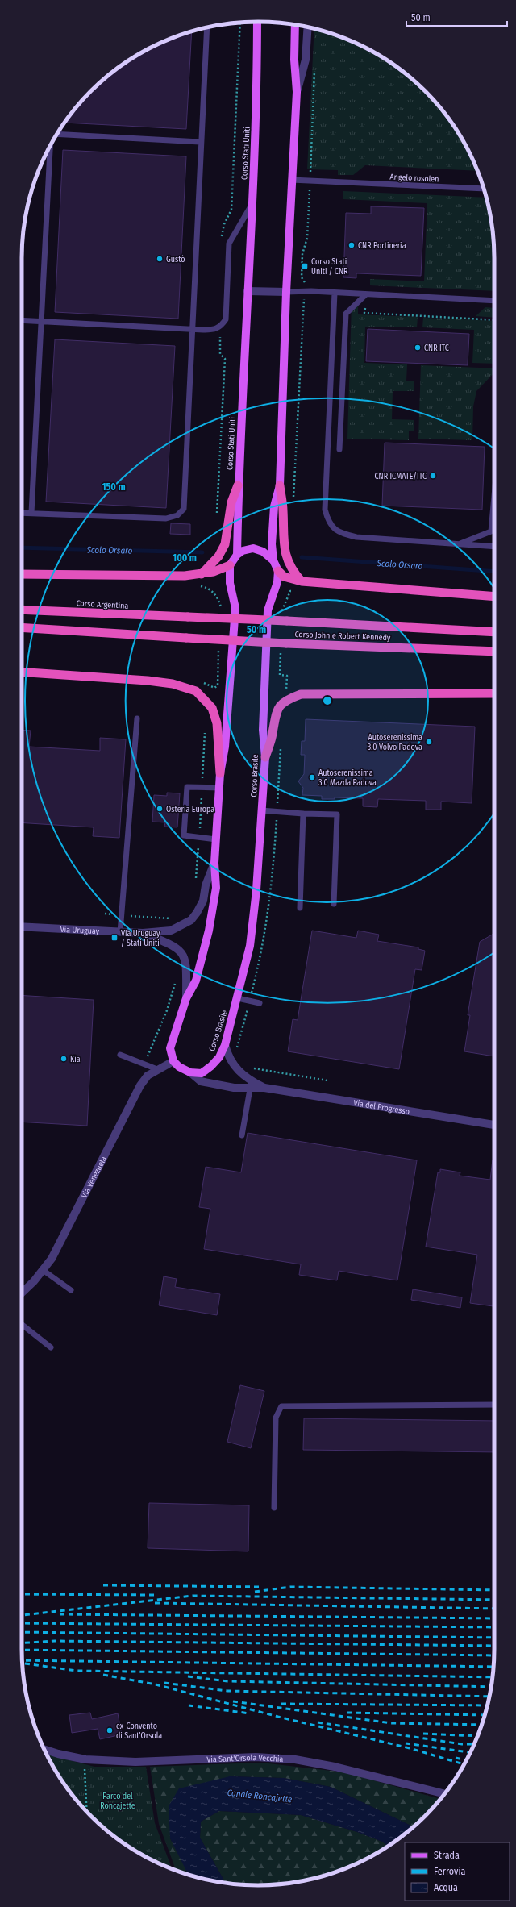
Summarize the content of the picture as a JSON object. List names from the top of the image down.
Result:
{
  "streets": {
    "highway": ["Corso Argentina", "Corso John e Robert Kennedy"],
    "main road": ["Corso Stati Uniti", "Corso Brasile"],
    "street": [
      "Via Uruguay",
      "Via del Progresso",
      "Via Venezuela",
      "Via Sant'Orsola Vecchia"
    ],
    "lane": ["Angelo rosolen"]
  },
  "crossings": [
    ["Corso Argentina", "Corso John e Robert Kennedy"],
    ["Corso Brasile", "Via del Progresso"]
  ],
  "water": ["Scolo Orsaro", "Canale Roncajette"],
  "parks": ["Parco del Roncajette"],
  "places": {
    "other": [
      "CNR Portineria",
      "Gustò",
      "CNR ITC",
      "CNR ICMATE/ITC",
      "Autoserenissima 3.0 Volvo Padova",
      "Autoserenissima 3.0 Mazda Padova",
      "Osteria Europa",
      "Kia",
      "ex-Convento di Sant'Orsola"
    ],
    "transit": ["Corso Stati Uniti / CNR", "Via Uruguay / Stati Uniti"]
  },
  "legend": ["Strada", "Ferrovia", "Acqua"],
  "scale_bar": "50 m",
  "rings": ["150 m", "100 m", "50 m"]
}
